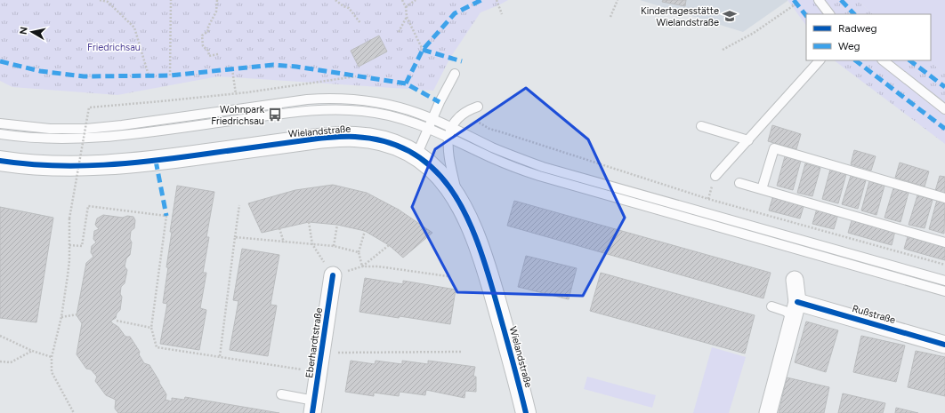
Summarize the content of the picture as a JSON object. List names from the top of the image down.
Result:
{
  "streets": {
    "street": ["Wielandstraße", "Rußstraße", "Eberhardtstraße"]
  },
  "parks": ["Friedrichsau"],
  "places": {
    "school or university": ["Kindertagesstätte Wielandstraße"],
    "bus stop": ["Wohnpark Friedrichsau"]
  },
  "legend": ["Radweg", "Weg"],
  "north": "left"
}
